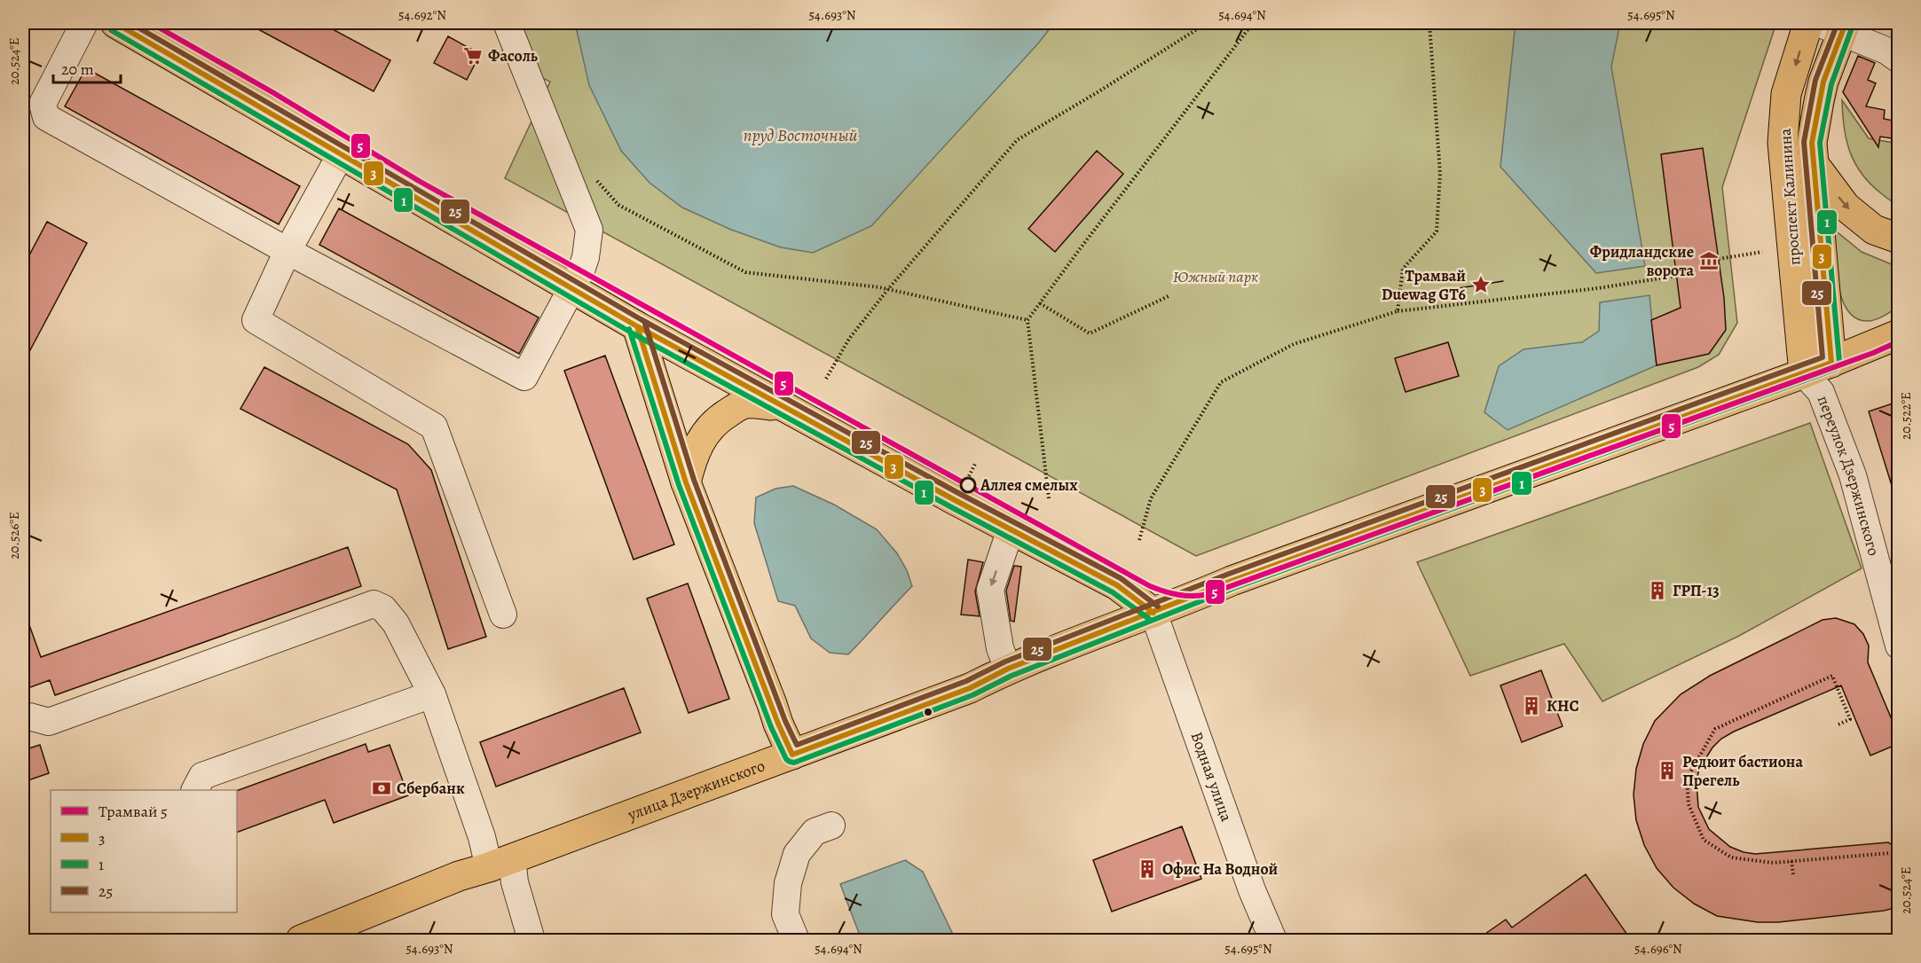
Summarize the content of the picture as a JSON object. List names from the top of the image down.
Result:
{
  "streets": {
    "main road": ["проспект Калинина", "улица Дзержинского"],
    "street": ["переулок Дзержинского", "Водная улица"]
  },
  "crossings": [
    ["проспект Калинина", "переулок Дзержинского"],
    ["проспект Калинина", "улица Дзержинского"],
    ["переулок Дзержинского", "улица Дзержинского"],
    ["Водная улица", "улица Дзержинского"]
  ],
  "water": ["пруд Восточный"],
  "parks": ["Южный парк"],
  "places": {
    "supermarket": ["Фасоль"],
    "museum": ["Фридландские ворота"],
    "place": ["Трамвай Duewag GT6"],
    "other": ["Аллея смелых"],
    "building": [
      "ГРП-13",
      "КНС",
      "Редюит бастиона Прегель",
      "Офис На Водной"
    ],
    "bank": ["Сбербанк"]
  },
  "lines": [
    "tram line 5",
    "transit line 3",
    "transit line 25",
    "transit line 1"
  ],
  "legend": [
    "Трамвай 5",
    "3",
    "1",
    "25"
  ],
  "scale_bar": "20 m",
  "coordinates": [
    "54.692°N",
    "54.693°N",
    "54.694°N",
    "54.695°N",
    "20.524°E",
    "20.522°E",
    "20.526°E",
    "54.696°N"
  ]
}
